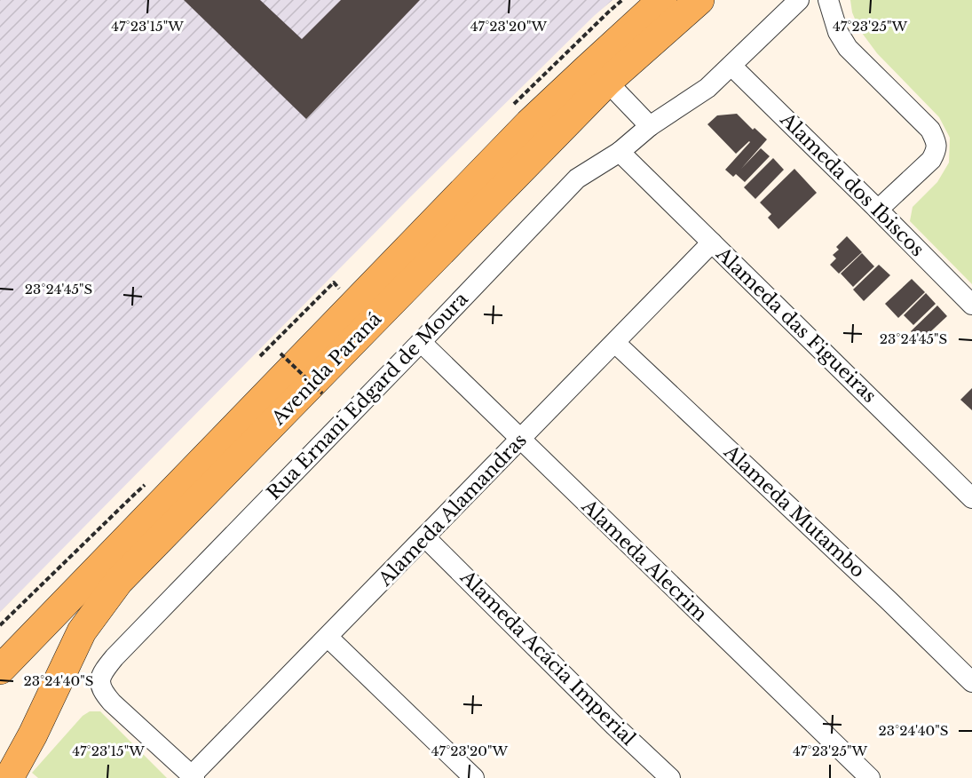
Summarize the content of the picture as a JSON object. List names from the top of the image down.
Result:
{
  "streets": {
    "main road": ["Avenida Paraná"],
    "street": [
      "Alameda dos Ibiscos",
      "Alameda das Figueiras",
      "Rua Ernani Edgard de Moura",
      "Alameda Alamandras",
      "Alameda Mutambo",
      "Alameda Alecrim",
      "Alameda Acácia Imperial"
    ]
  },
  "crossings": [
    ["Alameda dos Ibiscos", "Rua Ernani Edgard de Moura"],
    ["Alameda das Figueiras", "Rua Ernani Edgard de Moura"],
    ["Alameda das Figueiras", "Alameda Alamandras"],
    ["Rua Ernani Edgard de Moura", "Alameda Alamandras"],
    ["Rua Ernani Edgard de Moura", "Alameda Alecrim"],
    ["Alameda Alamandras", "Alameda Mutambo"],
    ["Alameda Alamandras", "Alameda Alecrim"],
    ["Alameda Alamandras", "Alameda Acácia Imperial"]
  ],
  "coordinates": [
    "47°23'15\"W",
    "47°23'20\"W",
    "47°23'25\"W",
    "23°24'45\"S",
    "23°24'40\"S"
  ]
}
